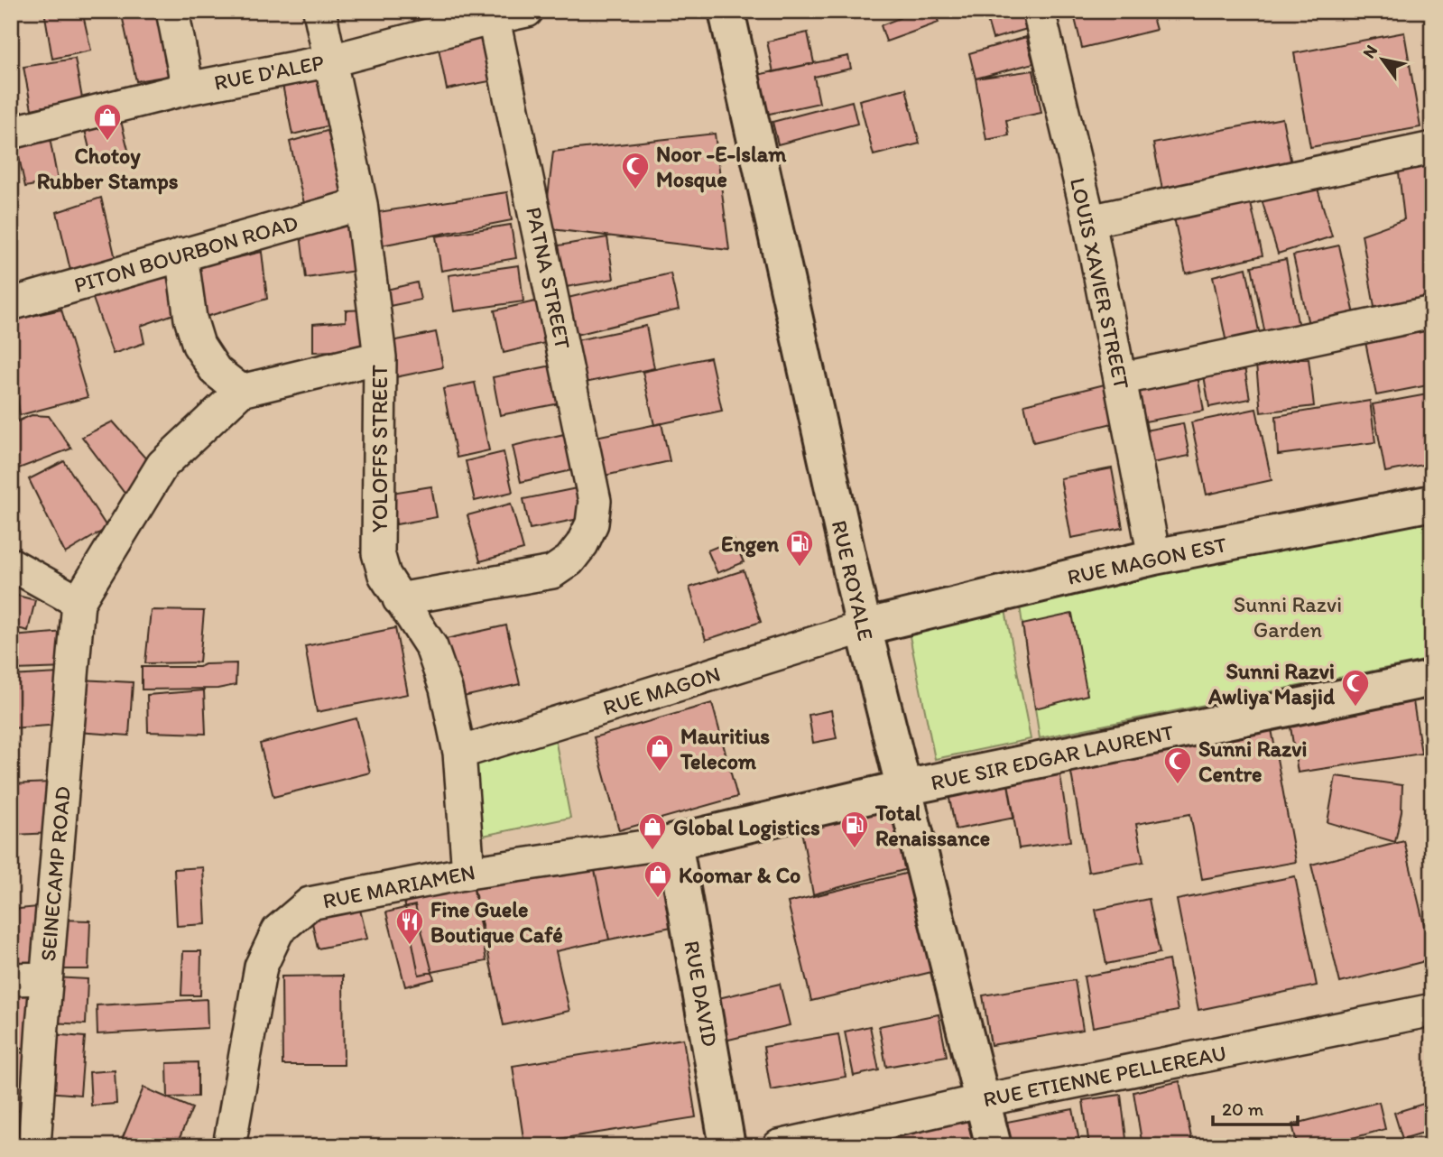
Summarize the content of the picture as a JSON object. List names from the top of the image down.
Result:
{
  "streets": {
    "main road": [
      "RUE MAGON EST",
      "RUE ROYALE",
      "RUE SIR EDGAR LAURENT",
      "RUE DAVID"
    ],
    "street": [
      "RUE D'ALEP",
      "PITON BOURBON ROAD",
      "PATNA STREET",
      "LOUIS XAVIER STREET",
      "YOLOFFS STREET",
      "RUE MAGON",
      "SEINECAMP ROAD",
      "RUE MARIAMEN",
      "RUE ETIENNE PELLEREAU"
    ]
  },
  "crossings": [
    ["RUE D'ALEP", "PATNA STREET"],
    ["RUE D'ALEP", "YOLOFFS STREET"],
    ["PITON BOURBON ROAD", "YOLOFFS STREET"],
    ["PATNA STREET", "YOLOFFS STREET"],
    ["LOUIS XAVIER STREET", "RUE MAGON EST"],
    ["YOLOFFS STREET", "RUE MAGON"],
    ["YOLOFFS STREET", "RUE MARIAMEN"],
    ["RUE MAGON EST", "RUE ROYALE"],
    ["RUE MAGON EST", "RUE MAGON"],
    ["RUE ROYALE", "RUE MAGON"],
    ["RUE ROYALE", "RUE SIR EDGAR LAURENT"],
    ["RUE ROYALE", "RUE ETIENNE PELLEREAU"],
    ["RUE SIR EDGAR LAURENT", "RUE MARIAMEN"],
    ["RUE SIR EDGAR LAURENT", "RUE DAVID"],
    ["RUE MARIAMEN", "RUE DAVID"]
  ],
  "parks": ["Sunni Razvi Garden"],
  "places": {
    "shop": [
      "Chotoy Rubber Stamps",
      "Mauritius Telecom",
      "Global Logistics",
      "Koomar & Co"
    ],
    "mosque": ["Noor -E-Islam Mosque", "Sunni Razvi Awliya Masjid", "Sunni Razvi Centre"],
    "fuel station": ["Engen", "Total Renaissance"],
    "restaurant": ["Fine Guele Boutique Café"]
  },
  "scale_bar": "20 m",
  "north": "top left"
}
